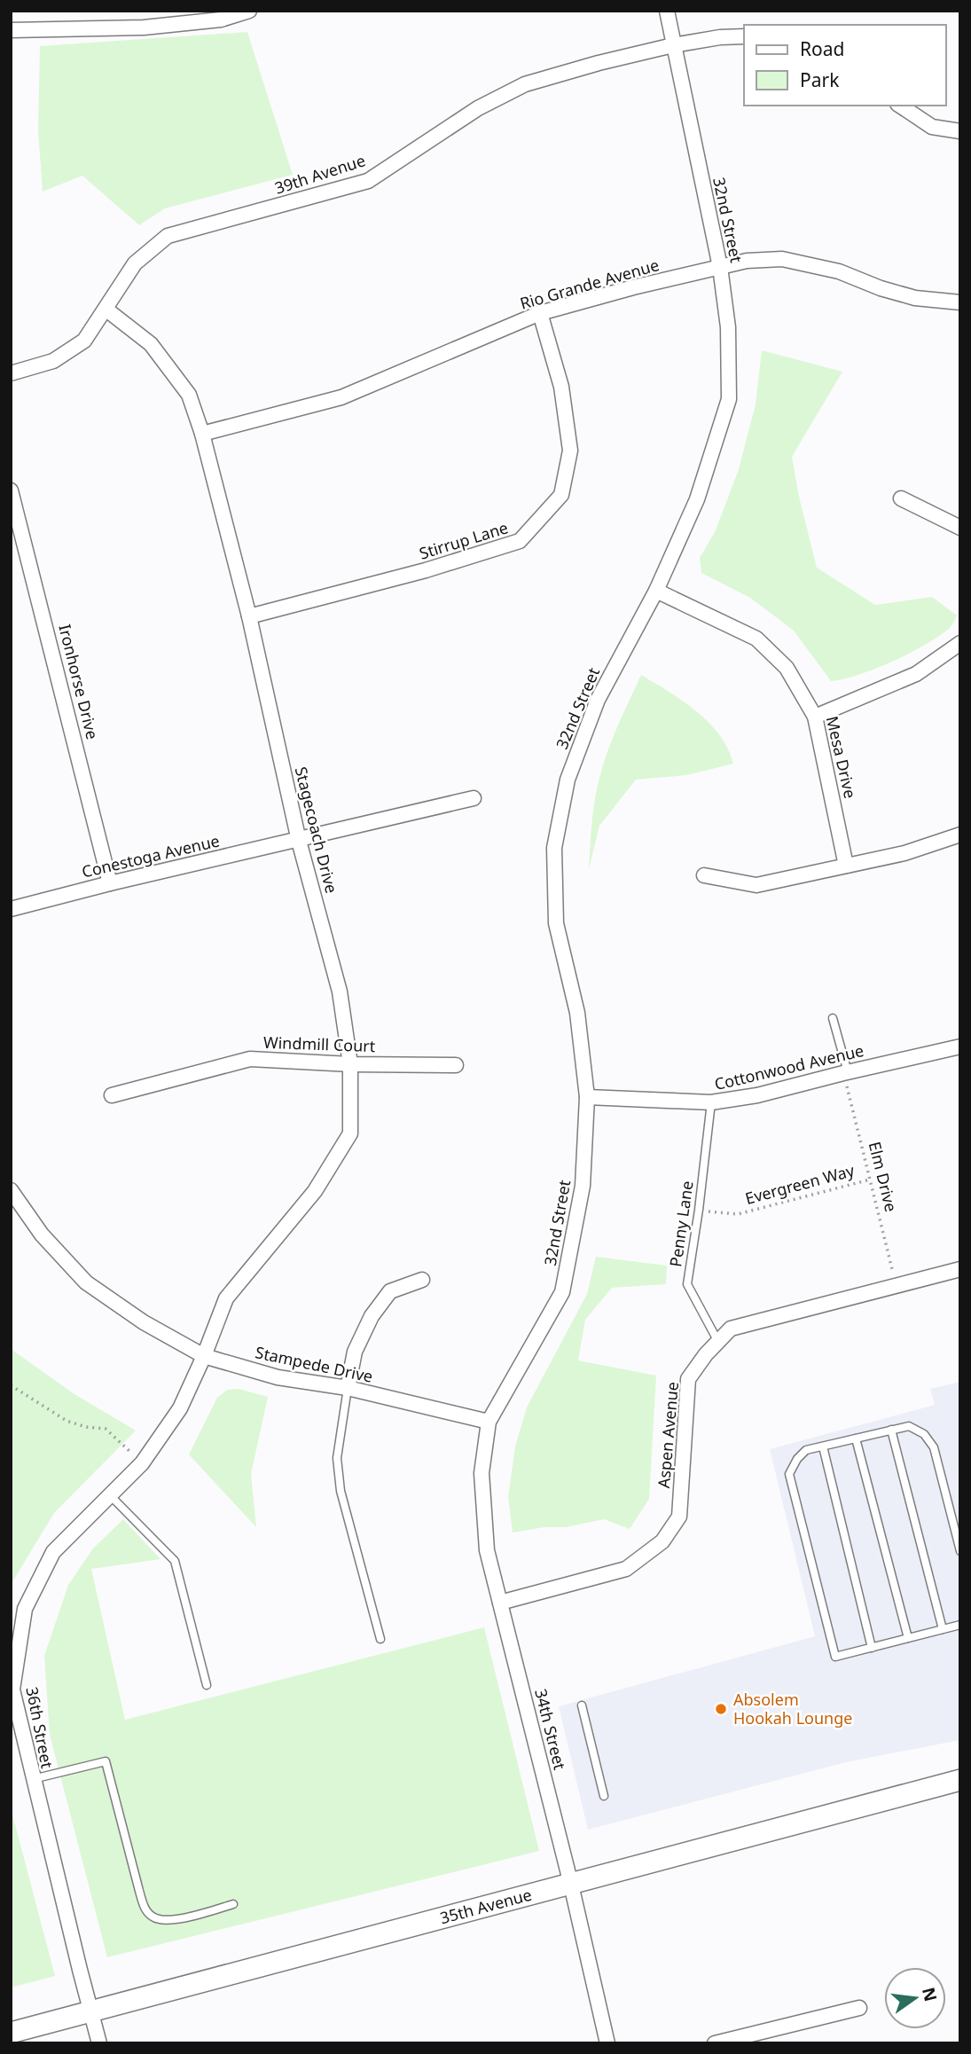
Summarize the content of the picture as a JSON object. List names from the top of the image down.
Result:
{
  "streets": {
    "main road": ["35th Avenue"],
    "street": [
      "39th Avenue",
      "32nd Street",
      "Rio Grande Avenue",
      "Stirrup Lane",
      "Ironhorse Drive",
      "Mesa Drive",
      "Stagecoach Drive",
      "Conestoga Avenue",
      "Windmill Court",
      "Cottonwood Avenue",
      "Stampede Drive",
      "Aspen Avenue",
      "36th Street",
      "34th Street"
    ],
    "lane": ["Penny Lane"],
    "path": ["Elm Drive", "Evergreen Way"]
  },
  "crossings": [
    ["39th Avenue", "32nd Street"],
    ["39th Avenue", "Stagecoach Drive"],
    ["32nd Street", "Rio Grande Avenue"],
    ["32nd Street", "Mesa Drive"],
    ["32nd Street", "Cottonwood Avenue"],
    ["32nd Street", "Stampede Drive"],
    ["32nd Street", "34th Street"],
    ["Rio Grande Avenue", "Stirrup Lane"],
    ["Rio Grande Avenue", "Stagecoach Drive"],
    ["Stirrup Lane", "Stagecoach Drive"],
    ["Ironhorse Drive", "Conestoga Avenue"],
    ["Stagecoach Drive", "Conestoga Avenue"],
    ["Stagecoach Drive", "Windmill Court"],
    ["Stagecoach Drive", "Stampede Drive"],
    ["Stagecoach Drive", "36th Street"],
    ["Cottonwood Avenue", "Elm Drive"],
    ["Cottonwood Avenue", "Penny Lane"],
    ["Elm Drive", "Evergreen Way"],
    ["Elm Drive", "Aspen Avenue"],
    ["Evergreen Way", "Penny Lane"],
    ["Penny Lane", "Aspen Avenue"],
    ["Stampede Drive", "36th Street"],
    ["Stampede Drive", "34th Street"],
    ["Aspen Avenue", "34th Street"],
    ["36th Street", "35th Avenue"],
    ["34th Street", "35th Avenue"]
  ],
  "places": ["Absolem Hookah Lounge"],
  "legend": ["Road", "Park"],
  "north": "right"
}
